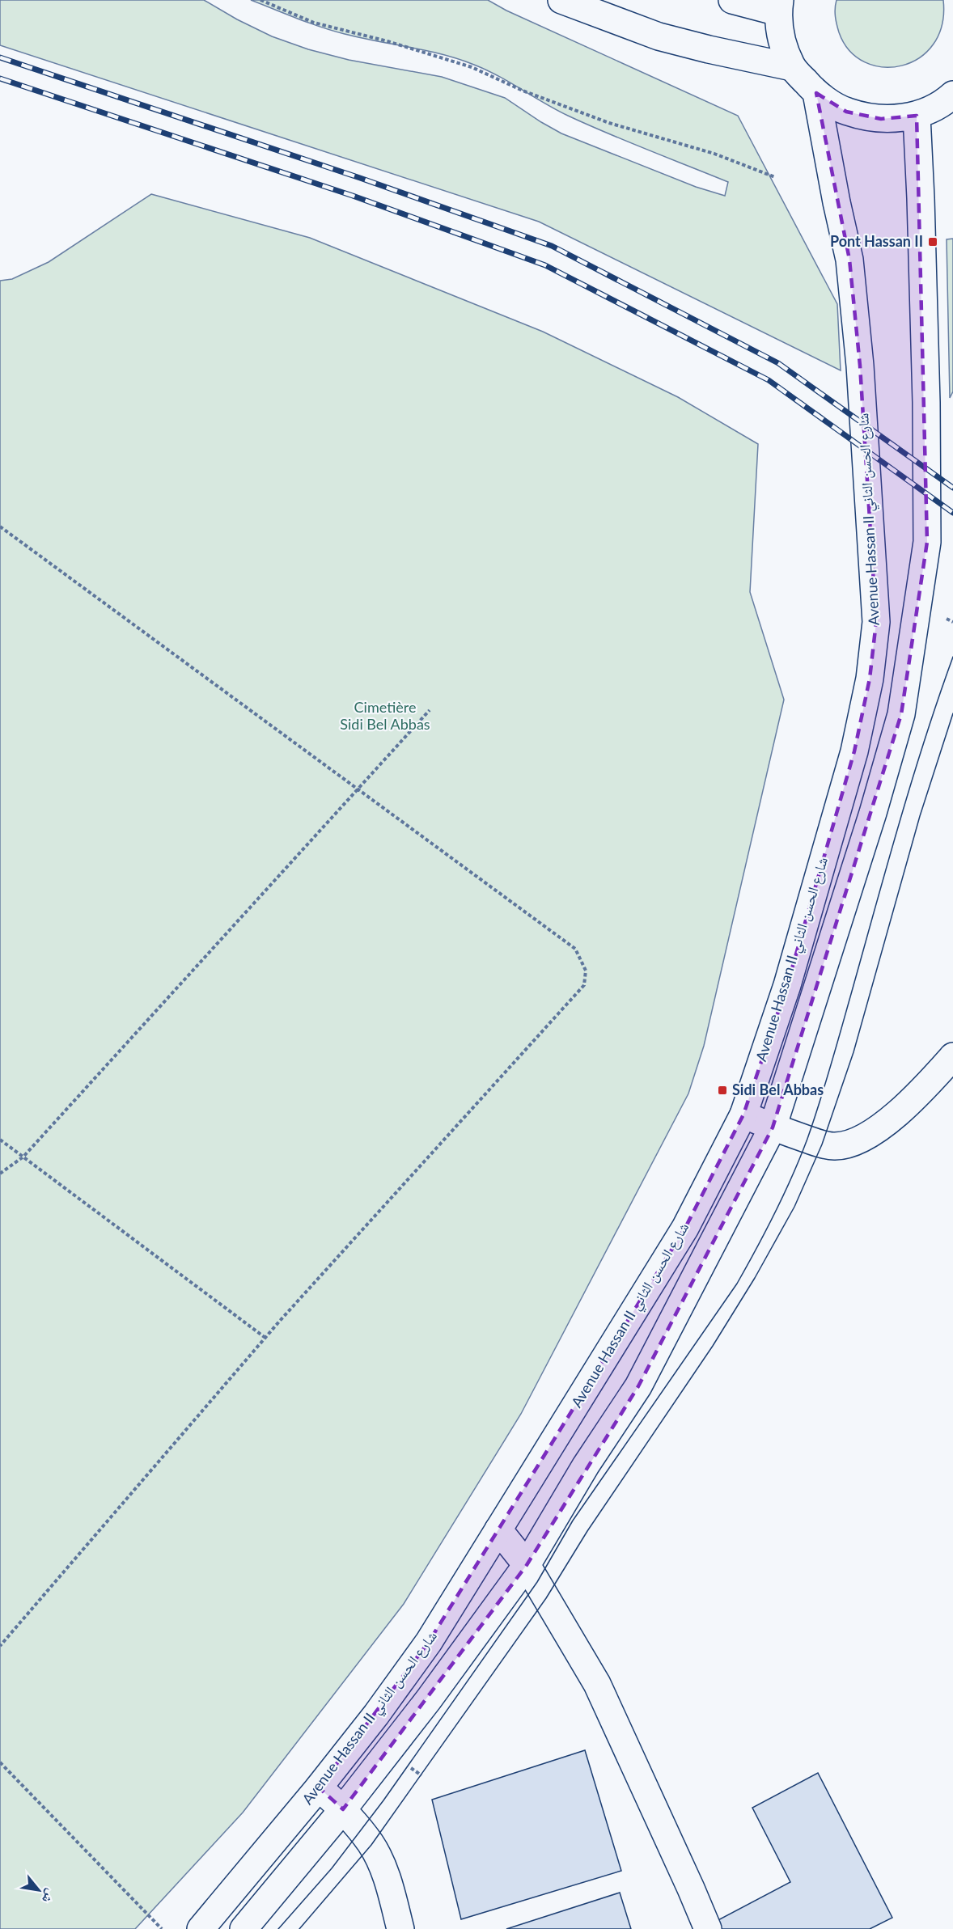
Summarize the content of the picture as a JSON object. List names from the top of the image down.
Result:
{
  "streets": {
    "main road": ["Avenue Hassan II شارع الحسن الثاني"]
  },
  "parks": ["Cimetière Sidi Bel Abbas"],
  "places": {
    "transit": ["Pont Hassan II", "Sidi Bel Abbas"]
  },
  "north": "bottom right"
}
